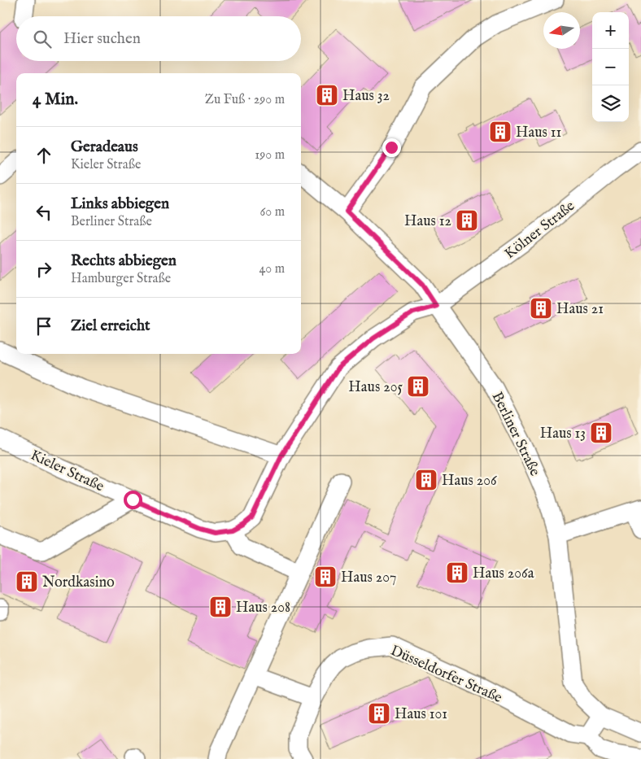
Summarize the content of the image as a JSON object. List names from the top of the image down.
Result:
{
  "streets": {
    "street": [
      "Kölner Straße",
      "Berliner Straße",
      "Kieler Straße",
      "Düsseldorfer Straße"
    ]
  },
  "crossings": [
    ["Kölner Straße", "Berliner Straße"],
    ["Kölner Straße", "Kieler Straße"],
    ["Berliner Straße", "Kieler Straße"]
  ],
  "places": {
    "building": [
      "Haus 32",
      "Haus 11",
      "Haus 12",
      "Haus 21",
      "Haus 205",
      "Haus 13",
      "Haus 206",
      "Haus 206a",
      "Haus 207",
      "Nordkasino",
      "Haus 208",
      "Haus 101"
    ]
  },
  "north": "left",
  "page": {
    "map_buttons": ["+", "−"],
    "search": "Hier suchen",
    "heading": ["4 Min.", "Zu Fuß · 290 m"],
    "list": [
      ["Geradeaus", "Kieler Straße", "190 m"],
      ["Links abbiegen", "Berliner Straße", "60 m"],
      ["Rechts abbiegen", "Hamburger Straße", "40 m"],
      "Ziel erreicht"
    ]
  }
}
